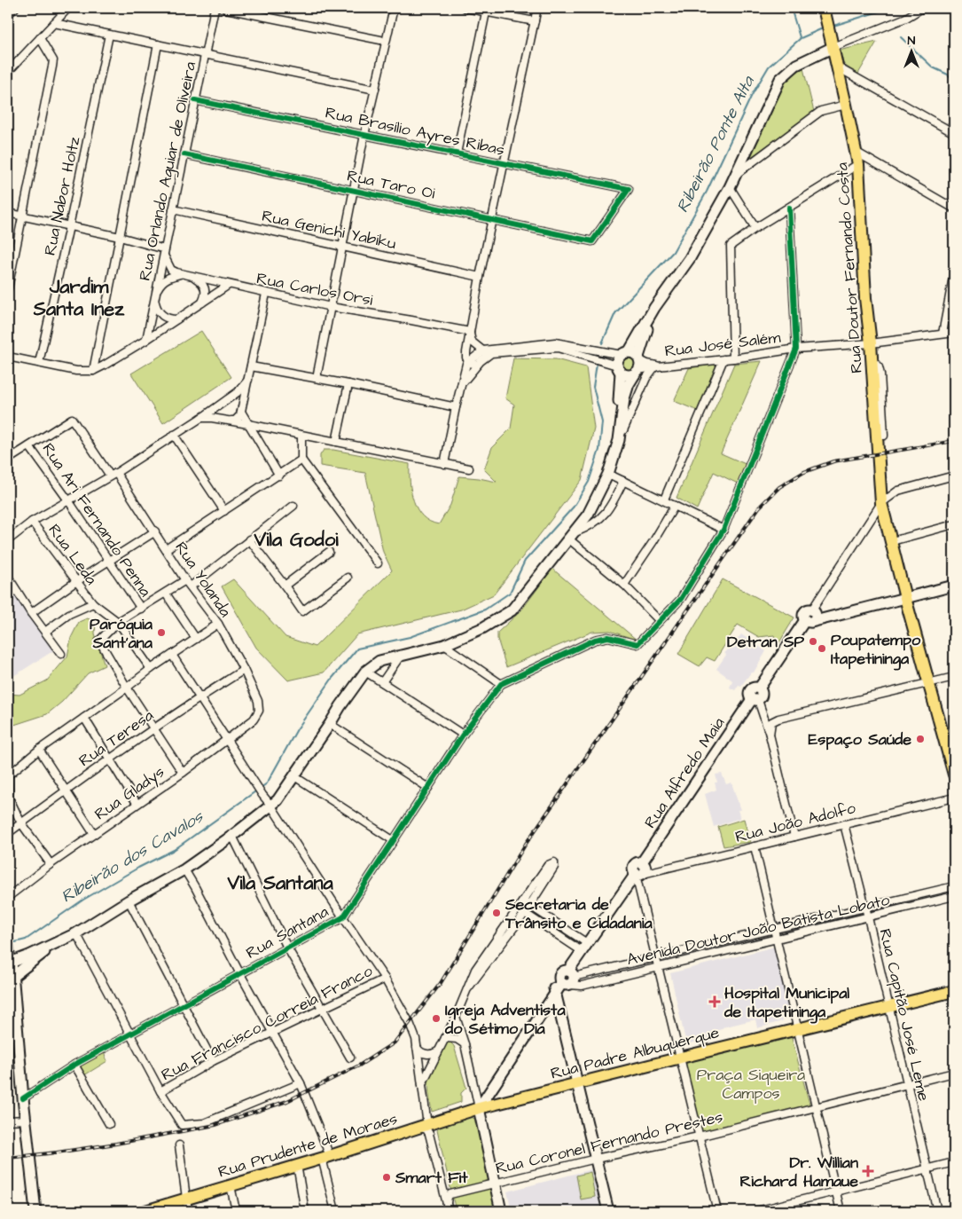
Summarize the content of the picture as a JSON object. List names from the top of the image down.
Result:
{
  "streets": {
    "main road": [
      "Rua Doutor Fernando Costa",
      "Rua Alfredo Maia",
      "Rua Padre Albuquerque",
      "Rua Prudente de Moraes"
    ],
    "street": [
      "Rua Brasílio Ayres Ribas",
      "Rua Orlando Aguiar de Oliveira",
      "Rua Taro Oi",
      "Rua Nabor Holtz",
      "Rua Genichi Yabiku",
      "Rua Carlos Orsi",
      "Rua José Salém",
      "Rua Ari Fernando Penna",
      "Rua Leda",
      "Rua Yolanda",
      "Rua Teresa",
      "Rua Gladys",
      "Rua João Adolfo",
      "Avenida Doutor João Batista Lobato",
      "Rua Santana",
      "Rua Capitão José Leme",
      "Rua Francisco Correia Franco",
      "Rua Coronel Fernando Prestes"
    ]
  },
  "crossings": [
    ["Rua Brasílio Ayres Ribas", "Rua Orlando Aguiar de Oliveira"],
    ["Rua Brasílio Ayres Ribas", "Rua Taro Oi"],
    ["Rua Orlando Aguiar de Oliveira", "Rua Taro Oi"],
    ["Rua Orlando Aguiar de Oliveira", "Rua Genichi Yabiku"],
    ["Rua Orlando Aguiar de Oliveira", "Rua Carlos Orsi"],
    ["Rua Doutor Fernando Costa", "Rua José Salém"],
    ["Rua Ari Fernando Penna", "Rua Yolanda"],
    ["Rua Yolanda", "Rua Teresa"],
    ["Rua Yolanda", "Rua Gladys"],
    ["Rua Alfredo Maia", "Rua João Adolfo"],
    ["Rua João Adolfo", "Rua Capitão José Leme"],
    ["Avenida Doutor João Batista Lobato", "Rua Capitão José Leme"],
    ["Rua Capitão José Leme", "Rua Padre Albuquerque"],
    ["Rua Capitão José Leme", "Rua Coronel Fernando Prestes"],
    ["Rua Padre Albuquerque", "Rua Prudente de Moraes"]
  ],
  "districts": ["Jardim Santa Inez", "Vila Godoi", "Vila Santana"],
  "water": ["Ribeirão Ponte Alta", "Ribeirão dos Cavalos"],
  "parks": ["Praça Siqueira Campos"],
  "places": {
    "other": [
      "Paróquia Sant’ana",
      "Detran SP",
      "Poupatempo Itapetininga",
      "Espaço Saúde",
      "Secretaria de Trânsito e Cidadania",
      "Igreja Adventista do Sétimo Dia",
      "Smart Fit"
    ],
    "health": ["Hospital Municipal de Itapetininga", "Dr. Willian Richard Hamaue"]
  },
  "north": "top"
}
